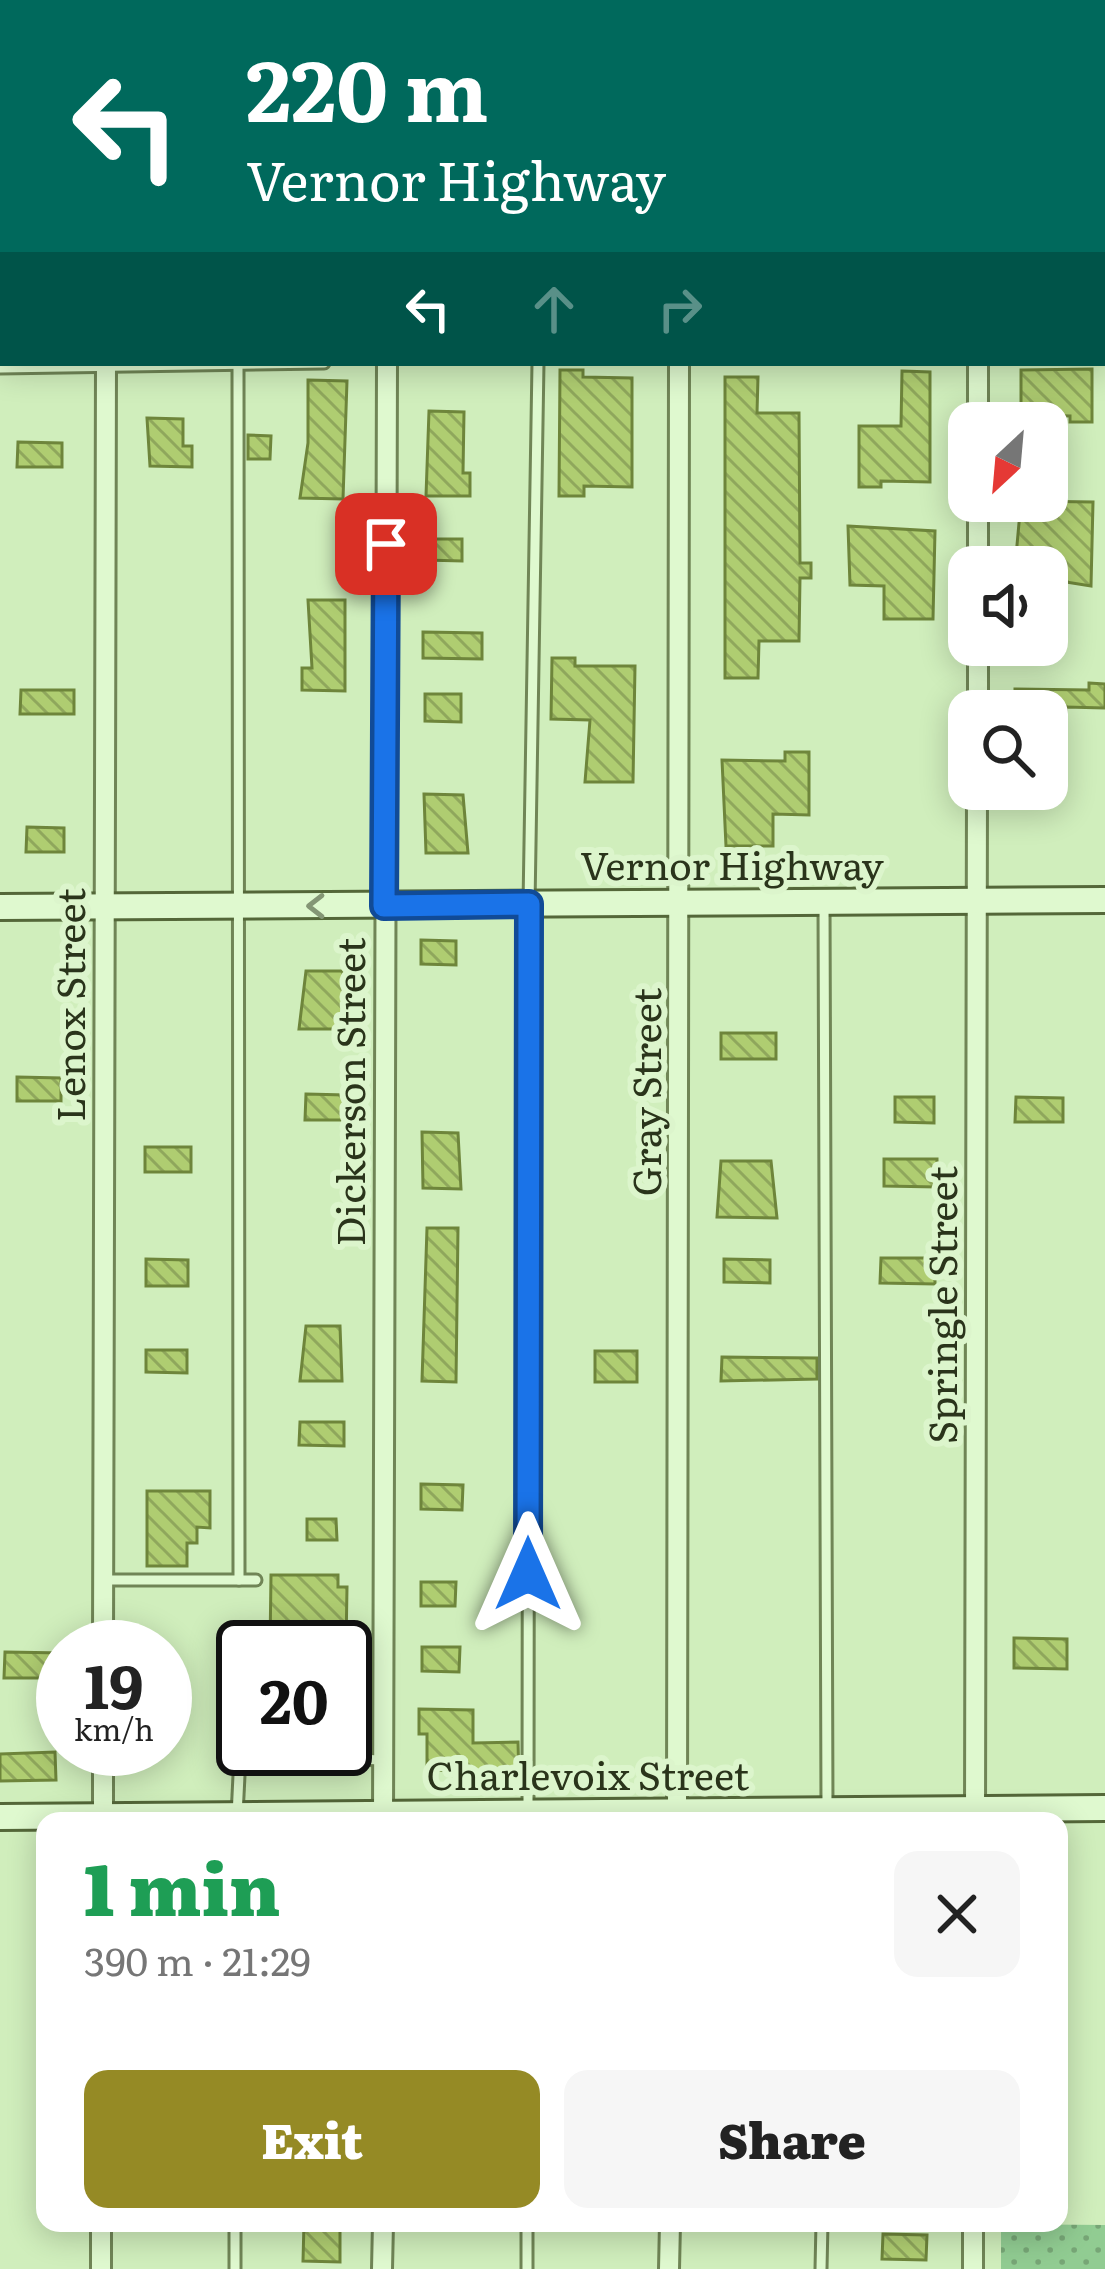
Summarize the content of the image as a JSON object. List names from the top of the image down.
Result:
{
  "streets": {
    "street": [
      "Vernor Highway",
      "Lenox Street",
      "Dickerson Street",
      "Gray Street",
      "Springle Street",
      "Charlevoix Street"
    ]
  },
  "crossings": [
    ["Vernor Highway", "Lenox Street"],
    ["Vernor Highway", "Dickerson Street"],
    ["Vernor Highway", "Gray Street"],
    ["Vernor Highway", "Springle Street"]
  ],
  "north": "bottom left",
  "page": {
    "turn": ["220 m", "Vernor Highway"],
    "speed": "19 km/h",
    "limit": "20",
    "heading": ["1 min", "390 m · 21:29"],
    "buttons": ["Exit", "Share"]
  }
}
